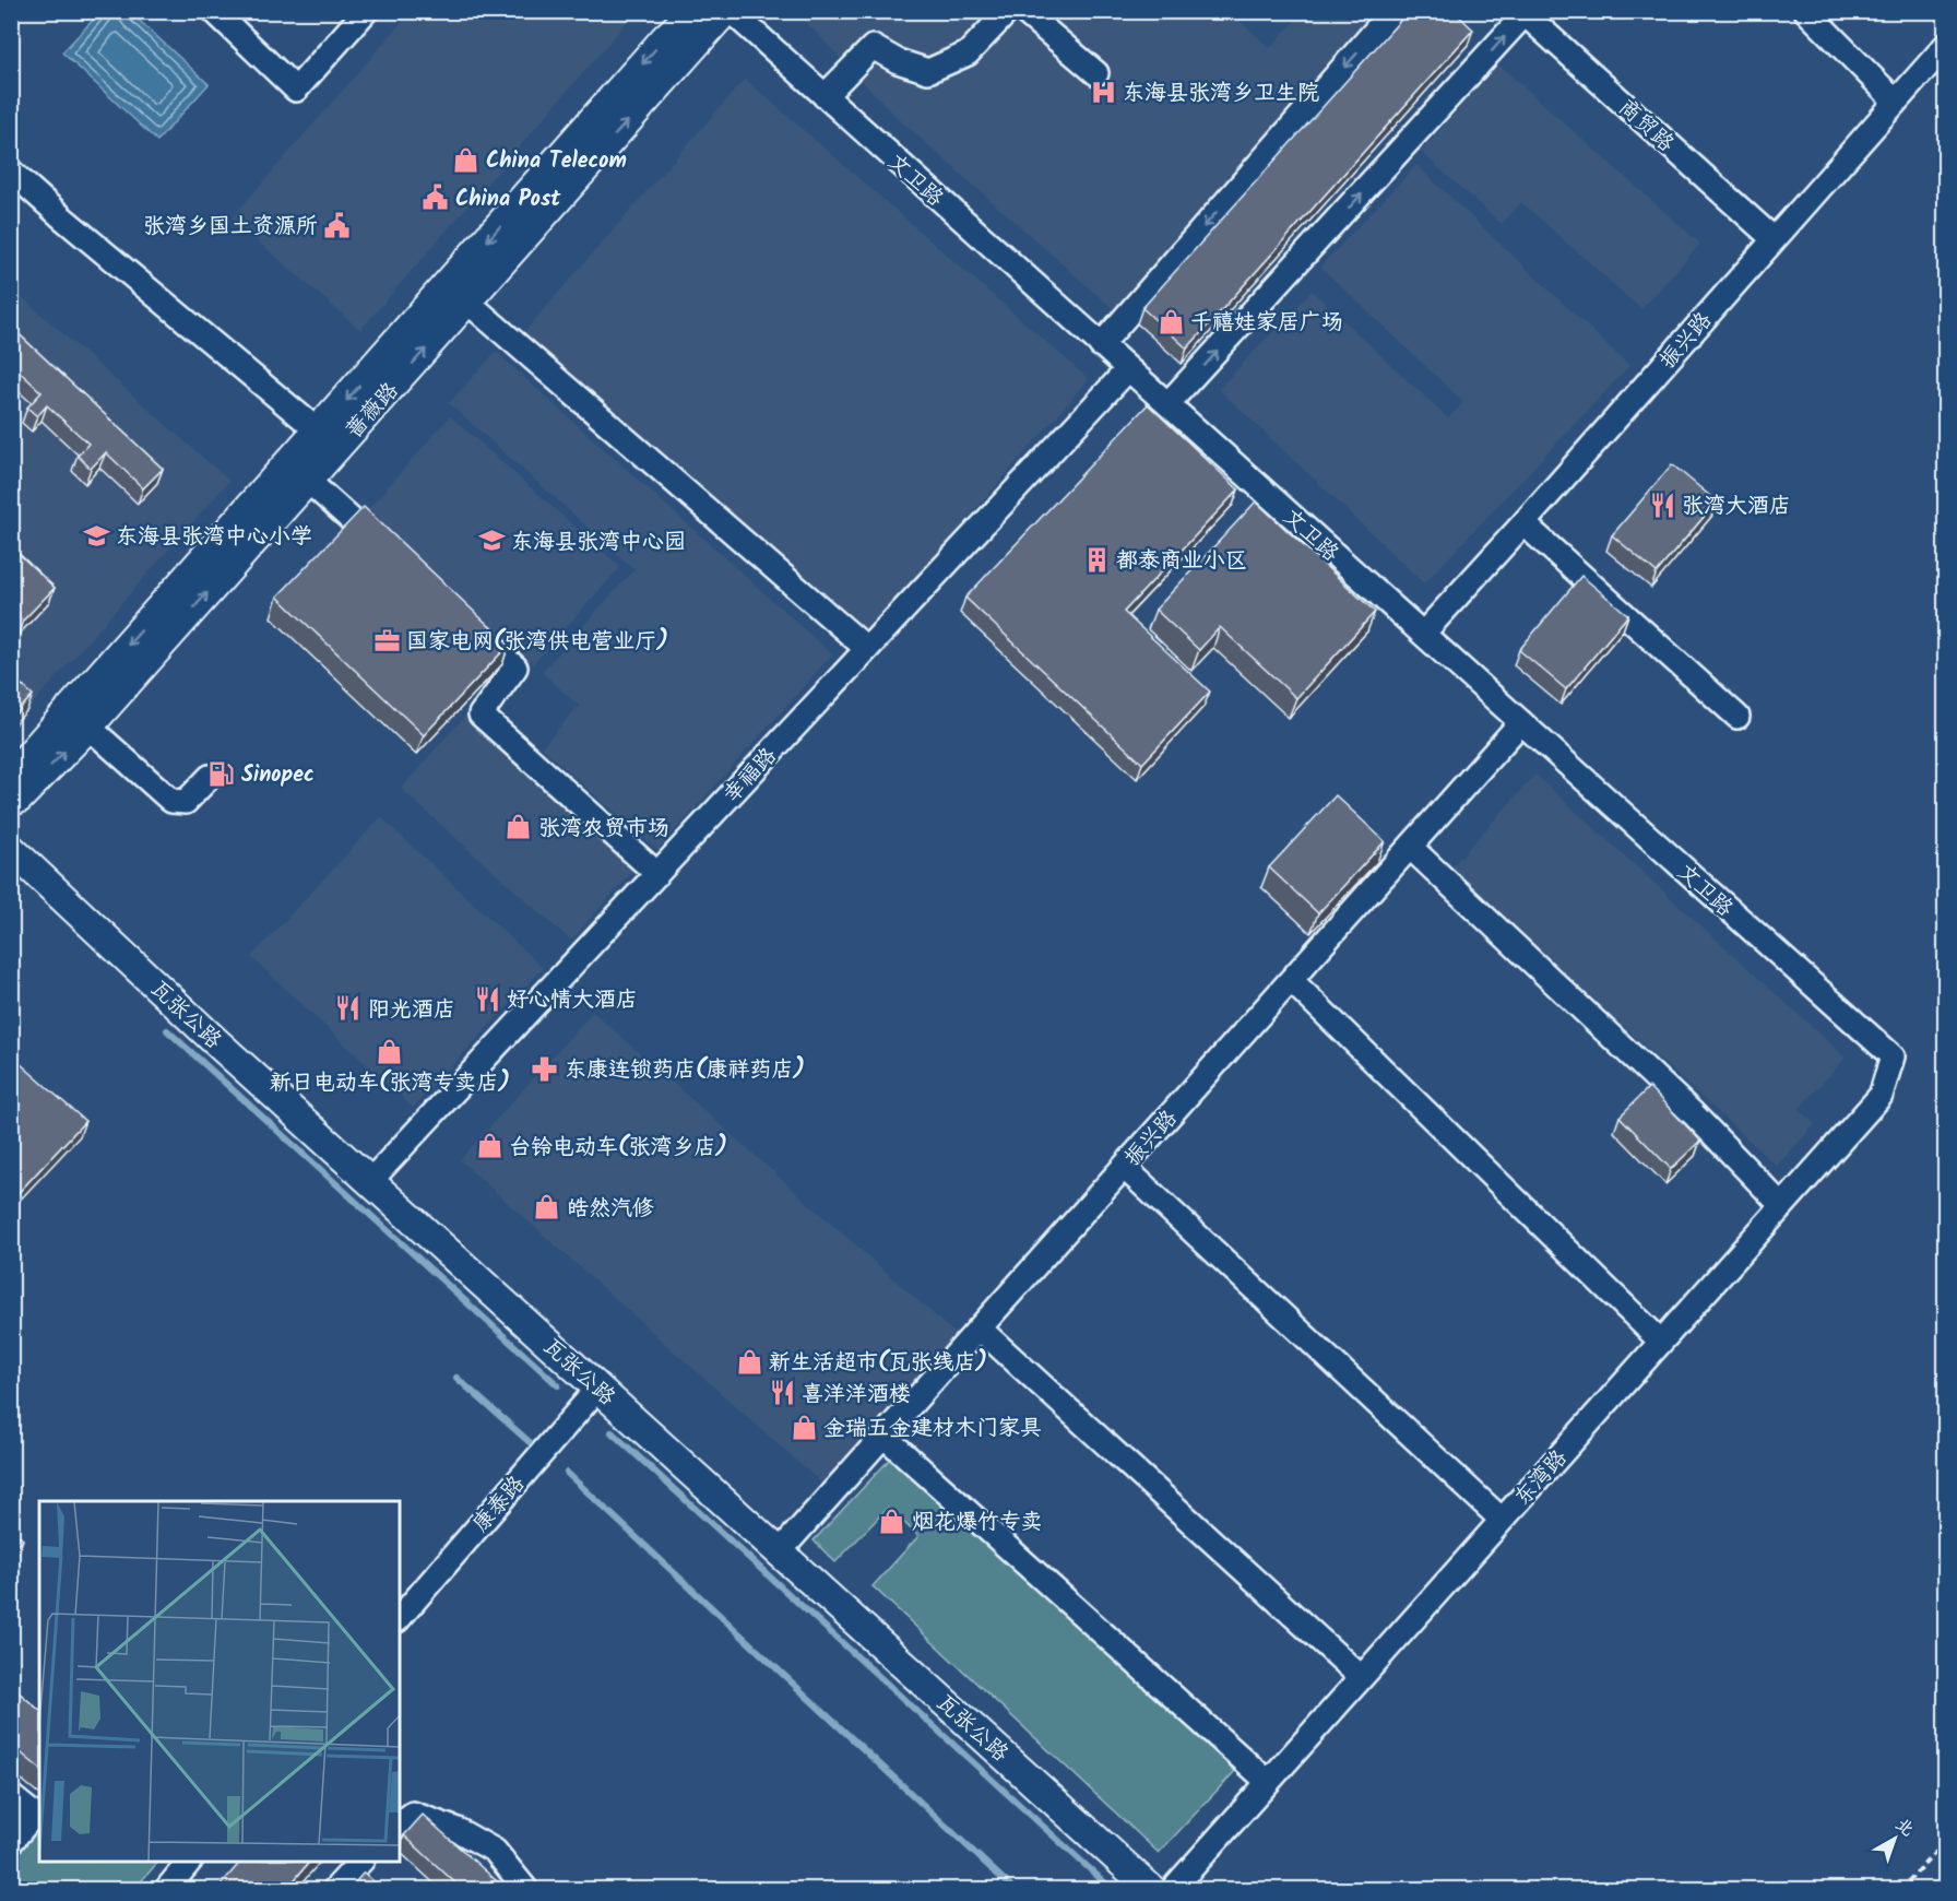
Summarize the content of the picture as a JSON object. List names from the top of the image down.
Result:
{
  "streets": {
    "main road": ["蔷薇路", "瓦张公路"],
    "street": [
      "商贸路",
      "文卫路",
      "振兴路",
      "幸福路",
      "东湾路",
      "康泰路"
    ]
  },
  "crossings": [
    ["商贸路", "振兴路"],
    ["文卫路", "振兴路"],
    ["文卫路", "幸福路"],
    ["文卫路", "东湾路"],
    ["振兴路", "瓦张公路"],
    ["幸福路", "瓦张公路"],
    ["瓦张公路", "康泰路"]
  ],
  "places": {
    "hospital": ["东海县张湾乡卫生院"],
    "shop": [
      "China Telecom",
      "千禧娃家居广场",
      "张湾农贸市场",
      "新日电动车(张湾专卖店)",
      "台铃电动车(张湾乡店)",
      "皓然汽修",
      "新生活超市(瓦张线店)",
      "金瑞五金建材木门家具",
      "烟花爆竹专卖"
    ],
    "public building": ["China Post", "张湾乡国土资源所"],
    "restaurant": [
      "张湾大酒店",
      "好心情大酒店",
      "阳光酒店",
      "喜洋洋酒楼"
    ],
    "school or university": ["东海县张湾中心小学", "东海县张湾中心园"],
    "building": ["都泰商业小区"],
    "office": ["国家电网(张湾供电营业厅)"],
    "fuel station": ["Sinopec"],
    "pharmacy": ["东康连锁药店(康祥药店)"]
  },
  "north": "top right"
}
